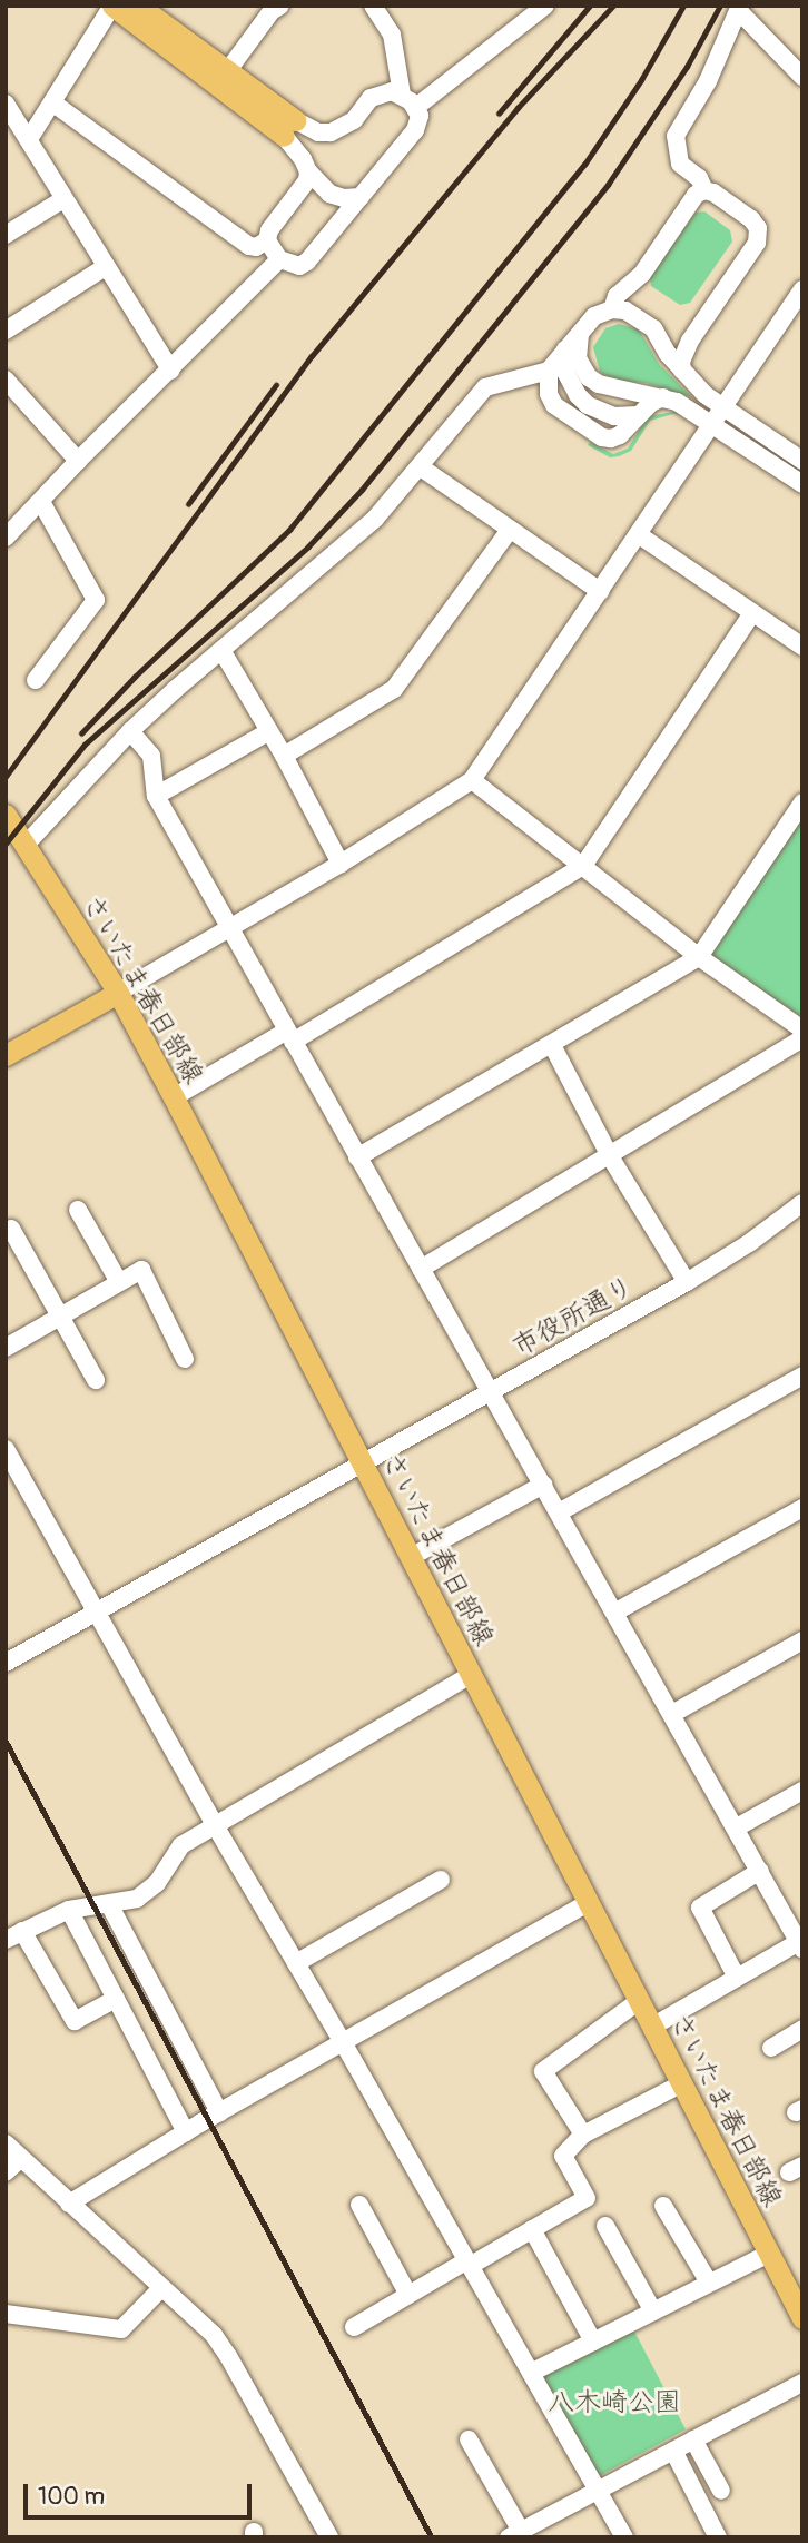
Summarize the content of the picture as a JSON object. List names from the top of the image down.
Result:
{
  "streets": {
    "main road": ["さいたま春日部線"],
    "street": ["市役所通り"]
  },
  "crossings": [
    ["さいたま春日部線", "市役所通り"]
  ],
  "parks": ["八木崎公園"],
  "scale_bar": "100 m"
}
